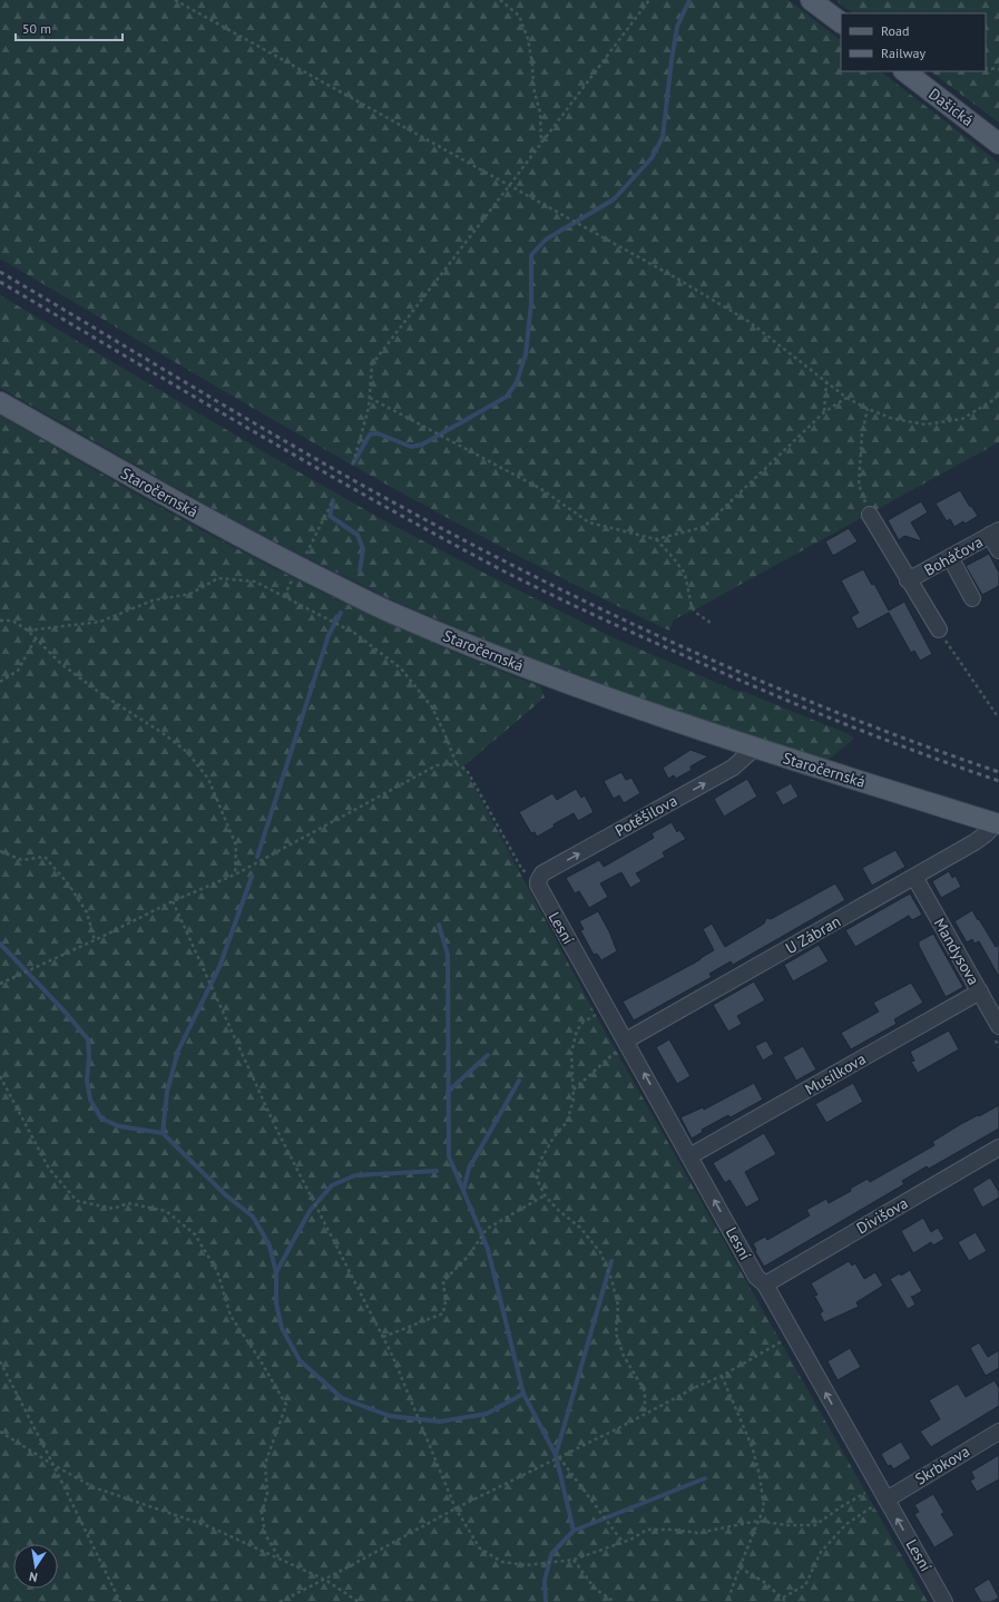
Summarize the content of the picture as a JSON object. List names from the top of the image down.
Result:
{
  "streets": {
    "main road": ["Dašická", "Staročernská"],
    "street": [
      "Boháčova",
      "Potěšilova",
      "Lesní",
      "U Zábran",
      "Mandysova",
      "Musílkova",
      "Divišova",
      "Skrbkova"
    ]
  },
  "crossings": [
    ["Staročernská", "Potěšilova"],
    ["Staročernská", "U Zábran"],
    ["Potěšilova", "Lesní"],
    ["Lesní", "U Zábran"],
    ["Lesní", "Musílkova"],
    ["Lesní", "Divišova"],
    ["Lesní", "Skrbkova"],
    ["U Zábran", "Mandysova"],
    ["Mandysova", "Musílkova"]
  ],
  "one_way": ["Potěšilova", "Lesní"],
  "legend": ["Road", "Railway"],
  "scale_bar": "50 m",
  "north": "bottom"
}
